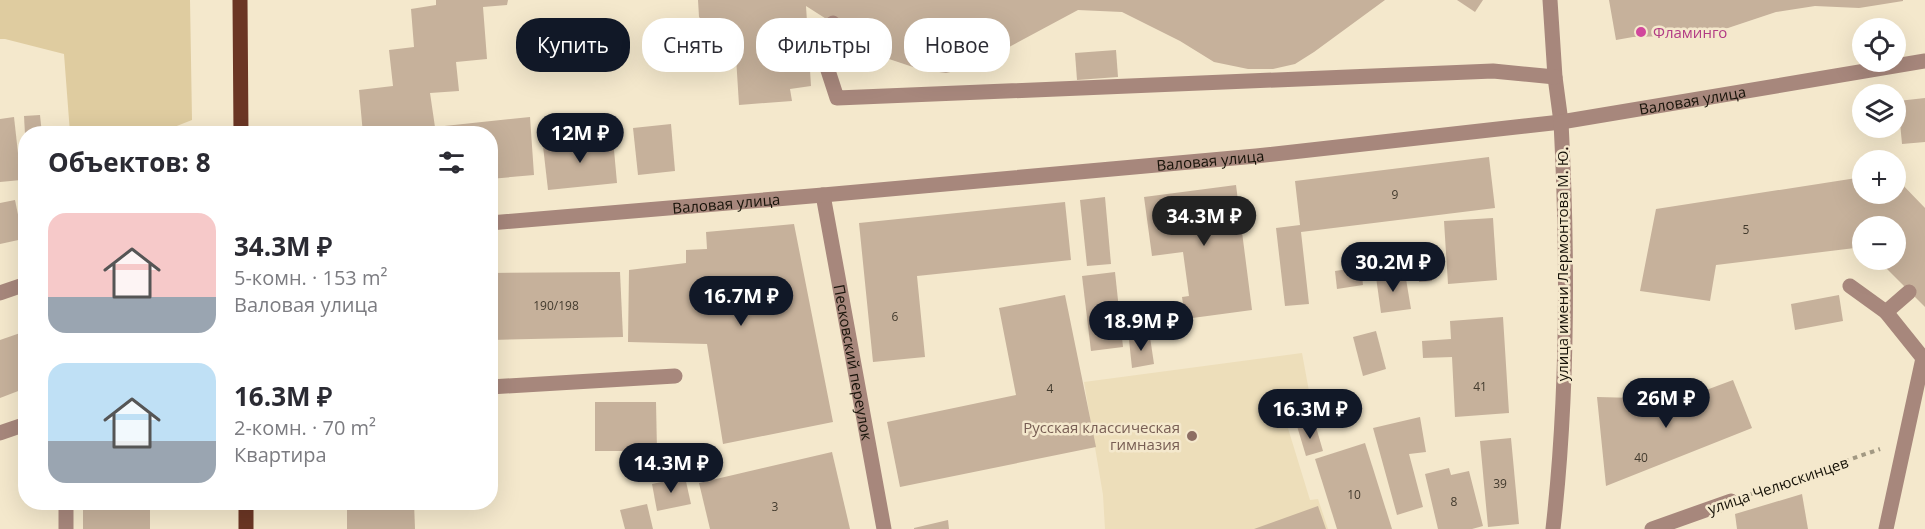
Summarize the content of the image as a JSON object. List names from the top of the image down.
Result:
{
  "streets": {
    "street": [
      "Валовая улица",
      "улица имени Лермонтова М. Ю.",
      "Песковский переулок",
      "улица Челюскинцев"
    ]
  },
  "crossings": [
    ["Валовая улица", "улица имени Лермонтова М. Ю."],
    ["Валовая улица", "Песковский переулок"]
  ],
  "places": ["Фламинго", "Русская классическая гимназия"],
  "house_numbers": [
    "9",
    "5",
    "190/198",
    "6",
    "41",
    "4",
    "40",
    "39",
    "10",
    "8",
    "3"
  ],
  "page": {
    "map_buttons": ["+", "−"],
    "chip": [
      "Купить",
      "Снять",
      "Фильтры",
      "Новое"
    ],
    "price": [
      "12M ₽",
      "34.3M ₽",
      "30.2M ₽",
      "16.7M ₽",
      "18.9M ₽",
      "26M ₽",
      "16.3M ₽",
      "14.3M ₽"
    ],
    "heading": "Объектов: 8",
    "list": [
      {
        "name": "34.3M ₽",
        "note": "5-комн. · 153 m² · Валовая улица"
      },
      {
        "name": "16.3M ₽",
        "note": "2-комн. · 70 m² · Квартира"
      }
    ]
  }
}
